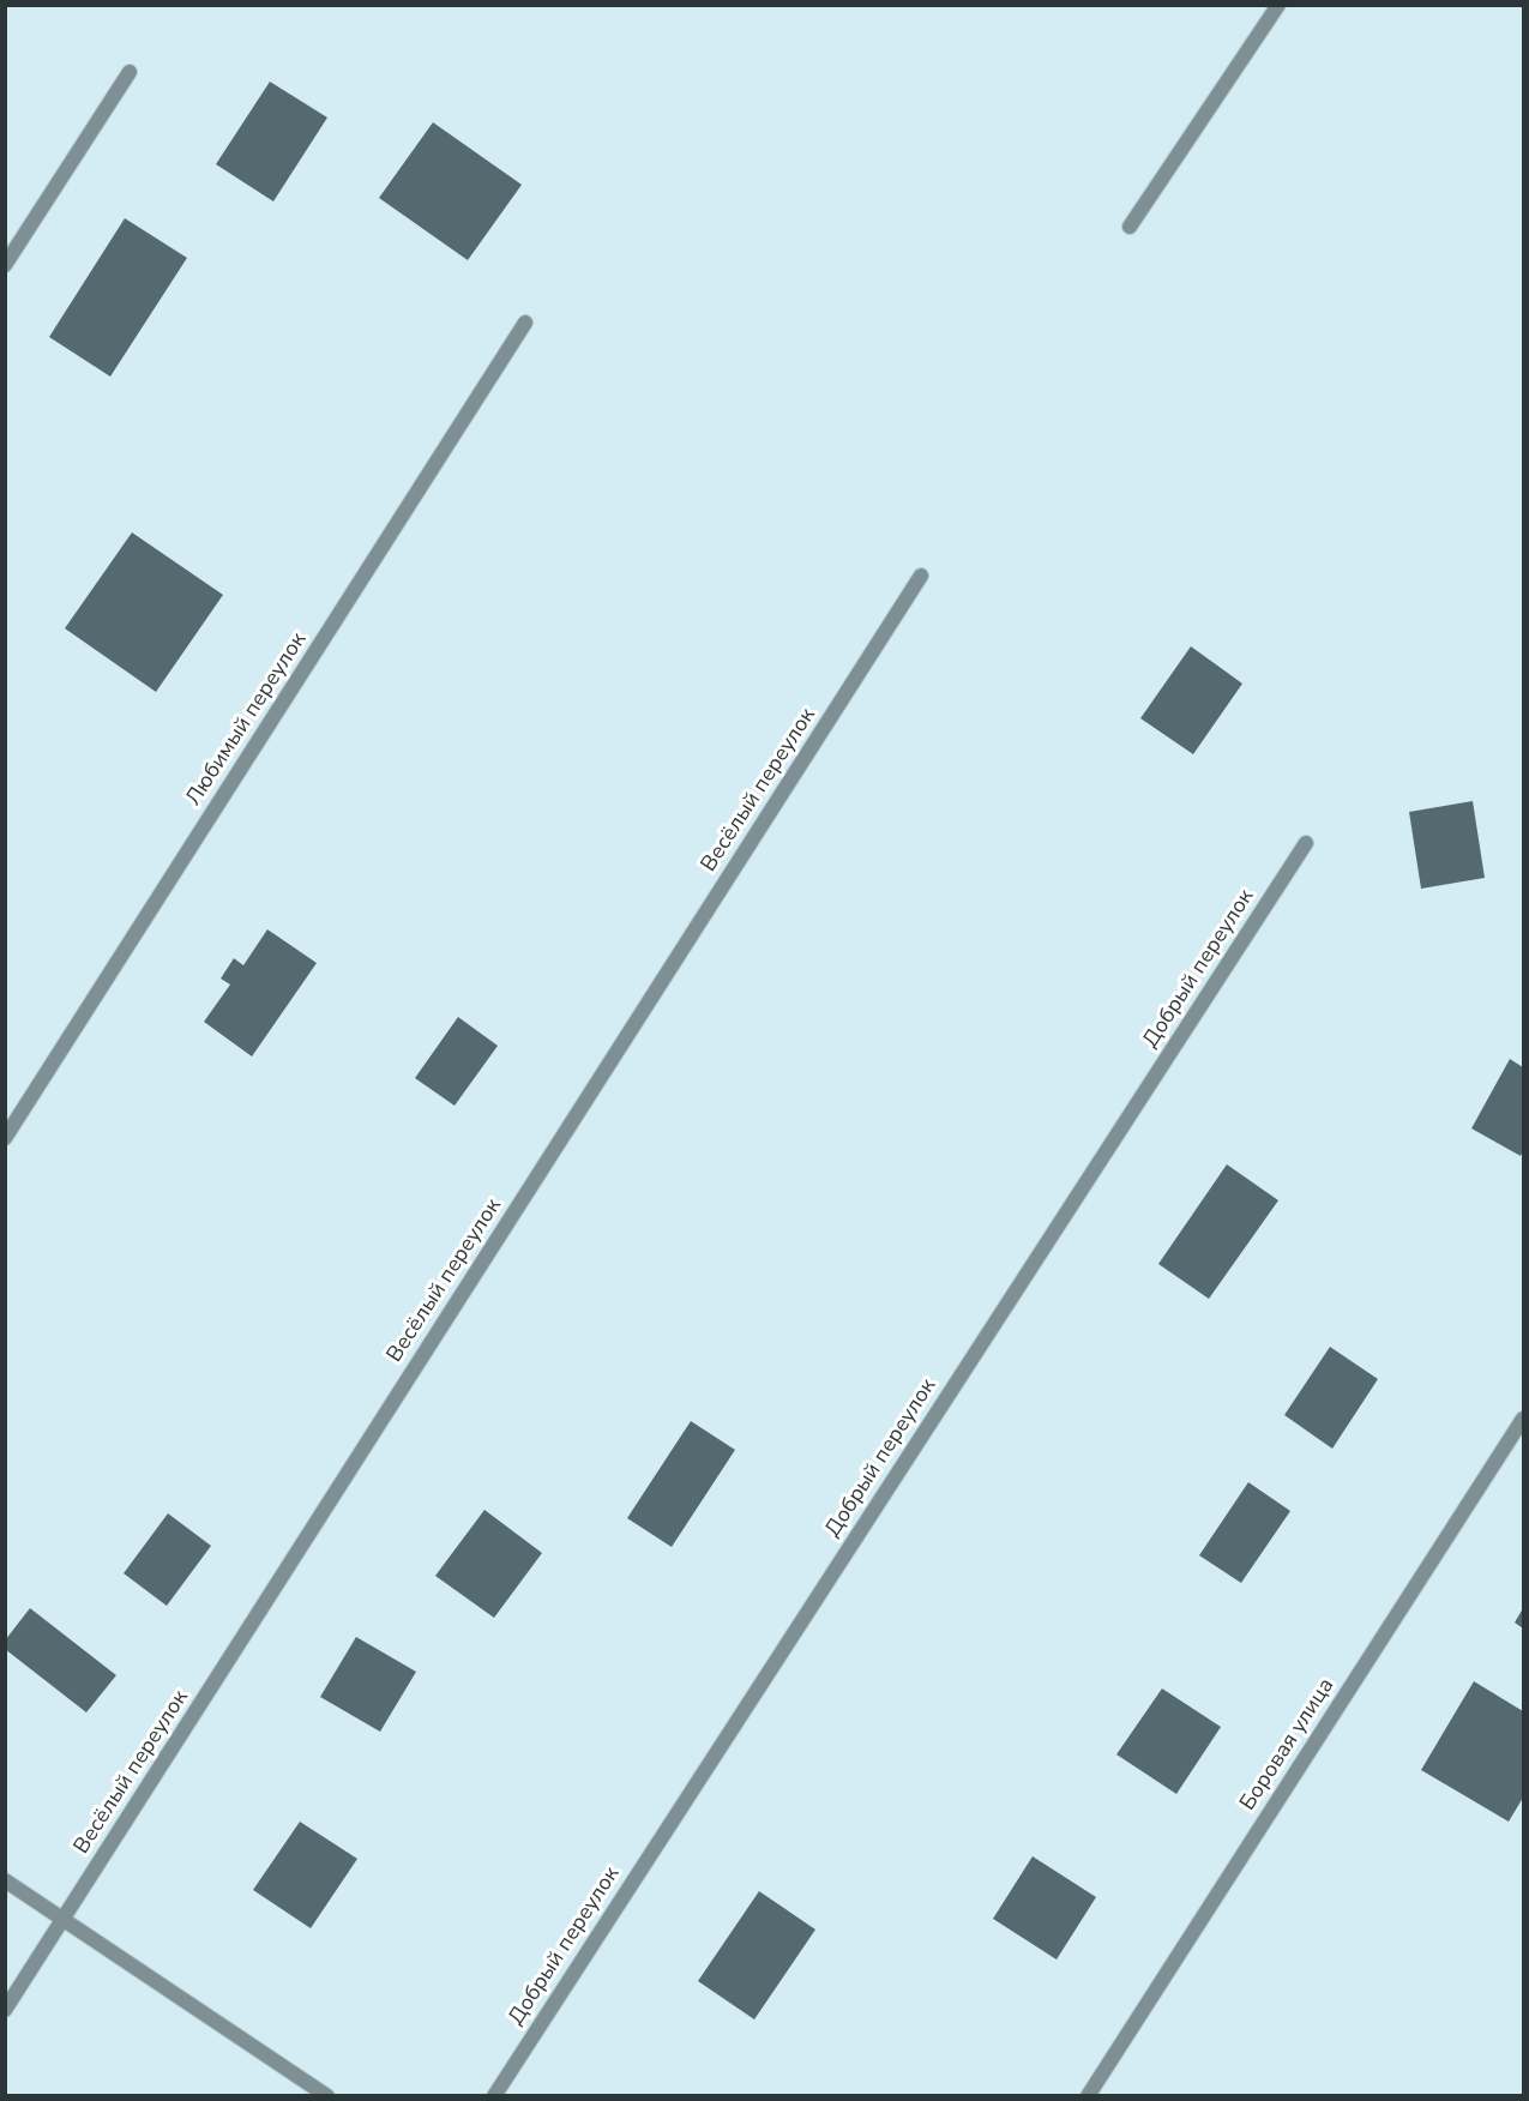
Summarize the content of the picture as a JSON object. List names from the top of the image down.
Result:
{
  "streets": {
    "street": [
      "Любимый переулок",
      "Весёлый переулок",
      "Добрый переулок",
      "Боровая улица"
    ]
  }
}
